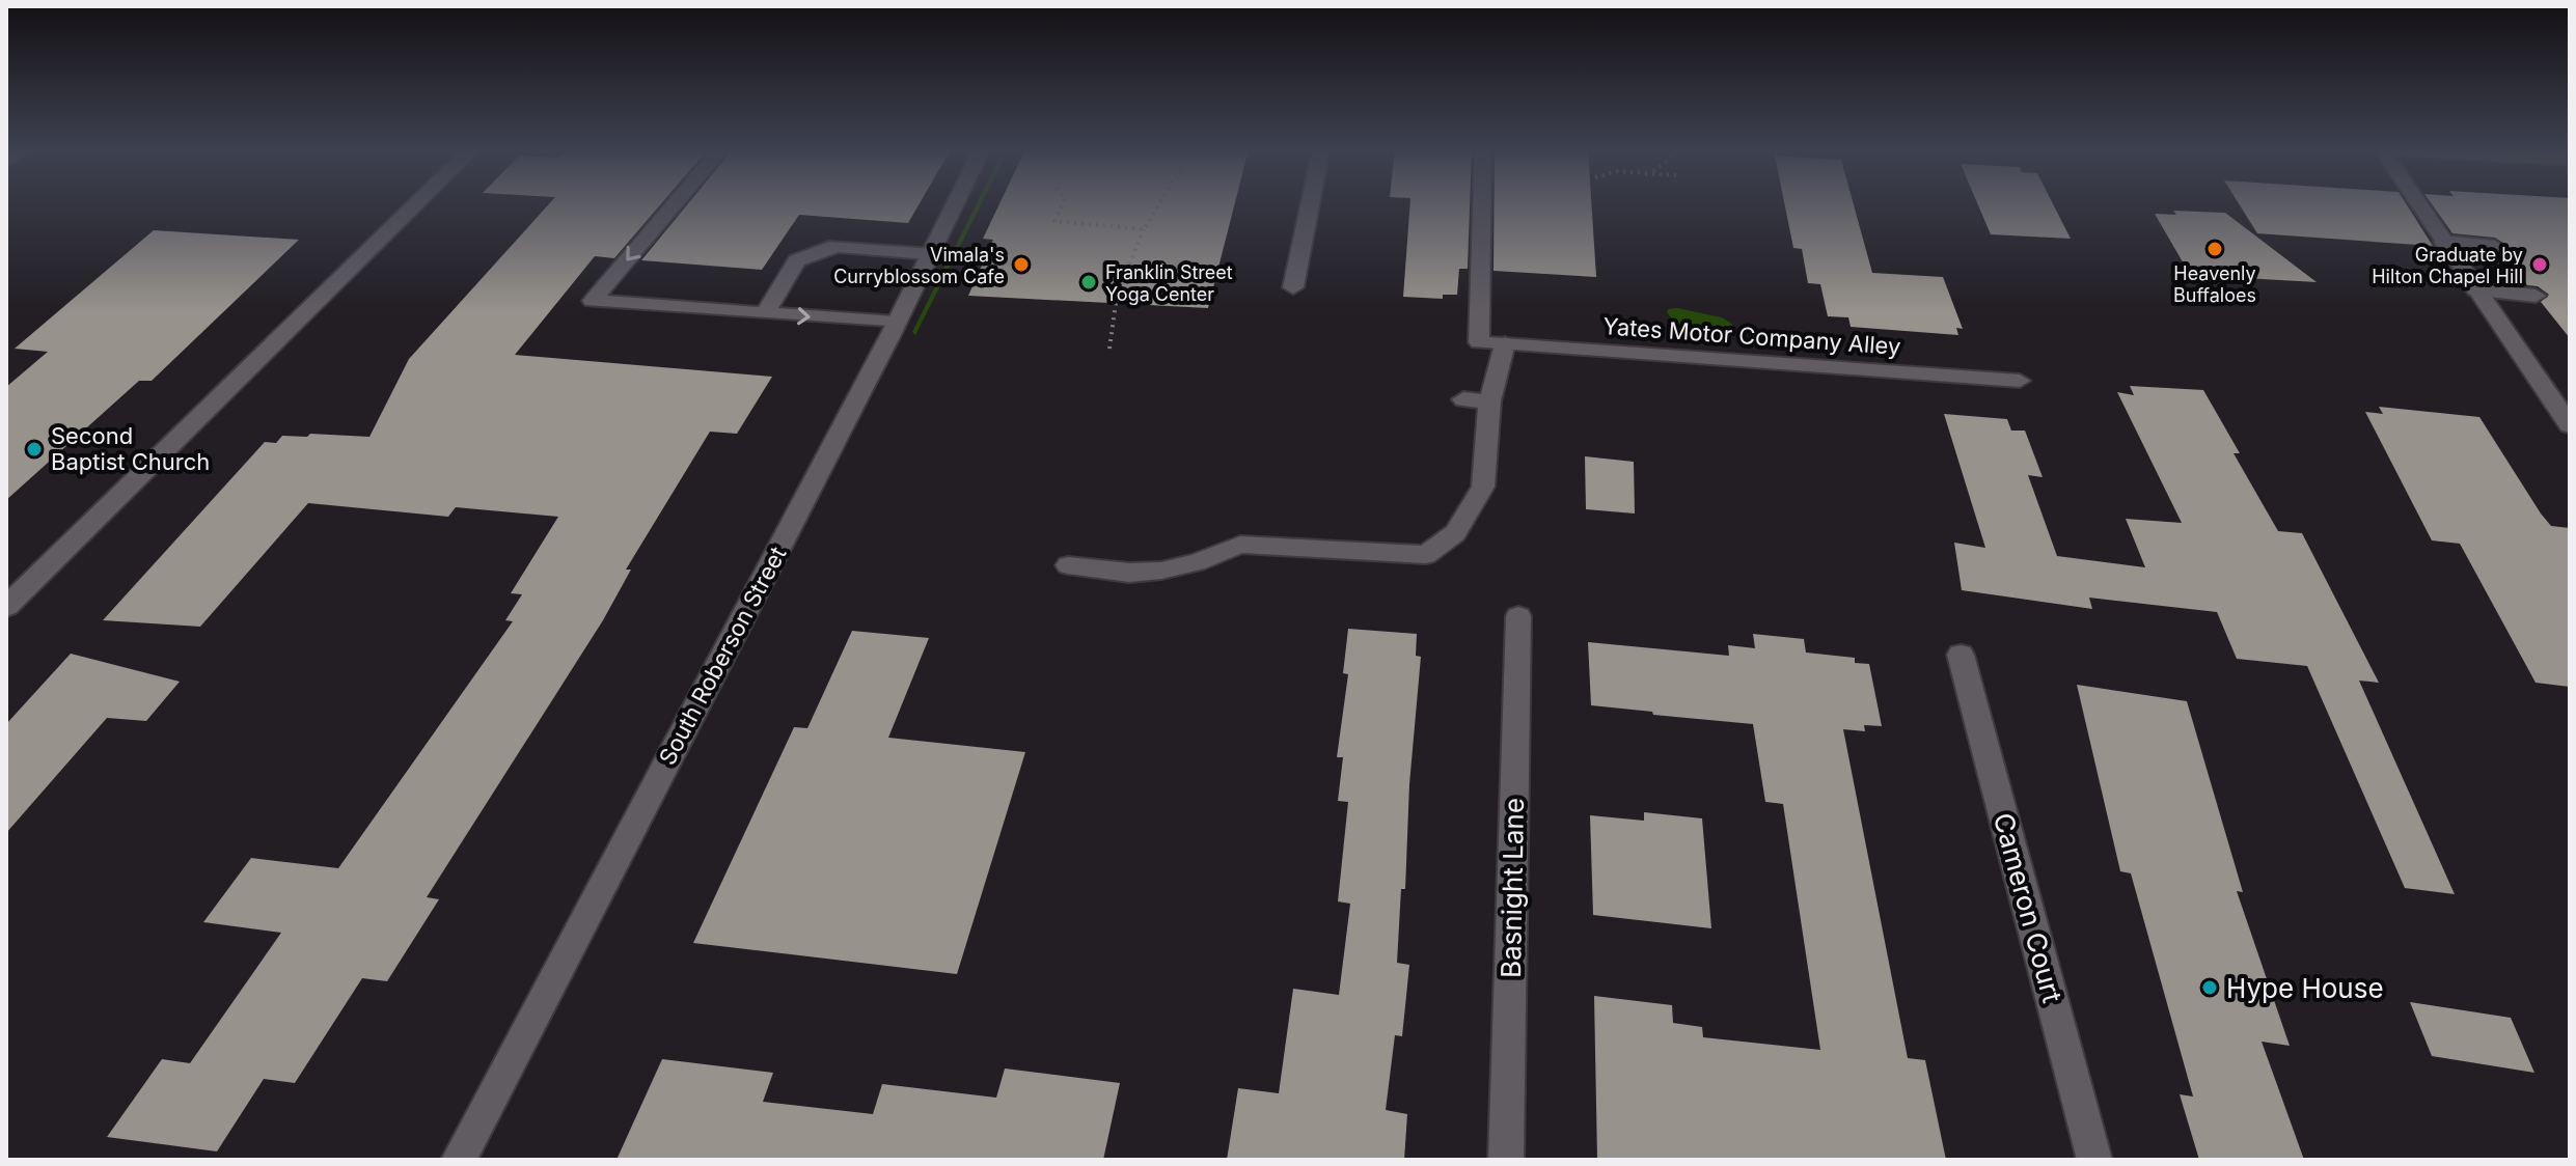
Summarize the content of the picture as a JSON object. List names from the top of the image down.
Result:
{
  "streets": {
    "street": [
      "Yates Motor Company Alley",
      "South Roberson Street",
      "Basnight Lane",
      "Cameron Court"
    ]
  },
  "places": [
    "Heavenly Buffaloes",
    "Vimala's Curryblossom Cafe",
    "Graduate by Hilton Chapel Hill",
    "Franklin Street Yoga Center",
    "Second Baptist Church",
    "Hype House"
  ]
}
